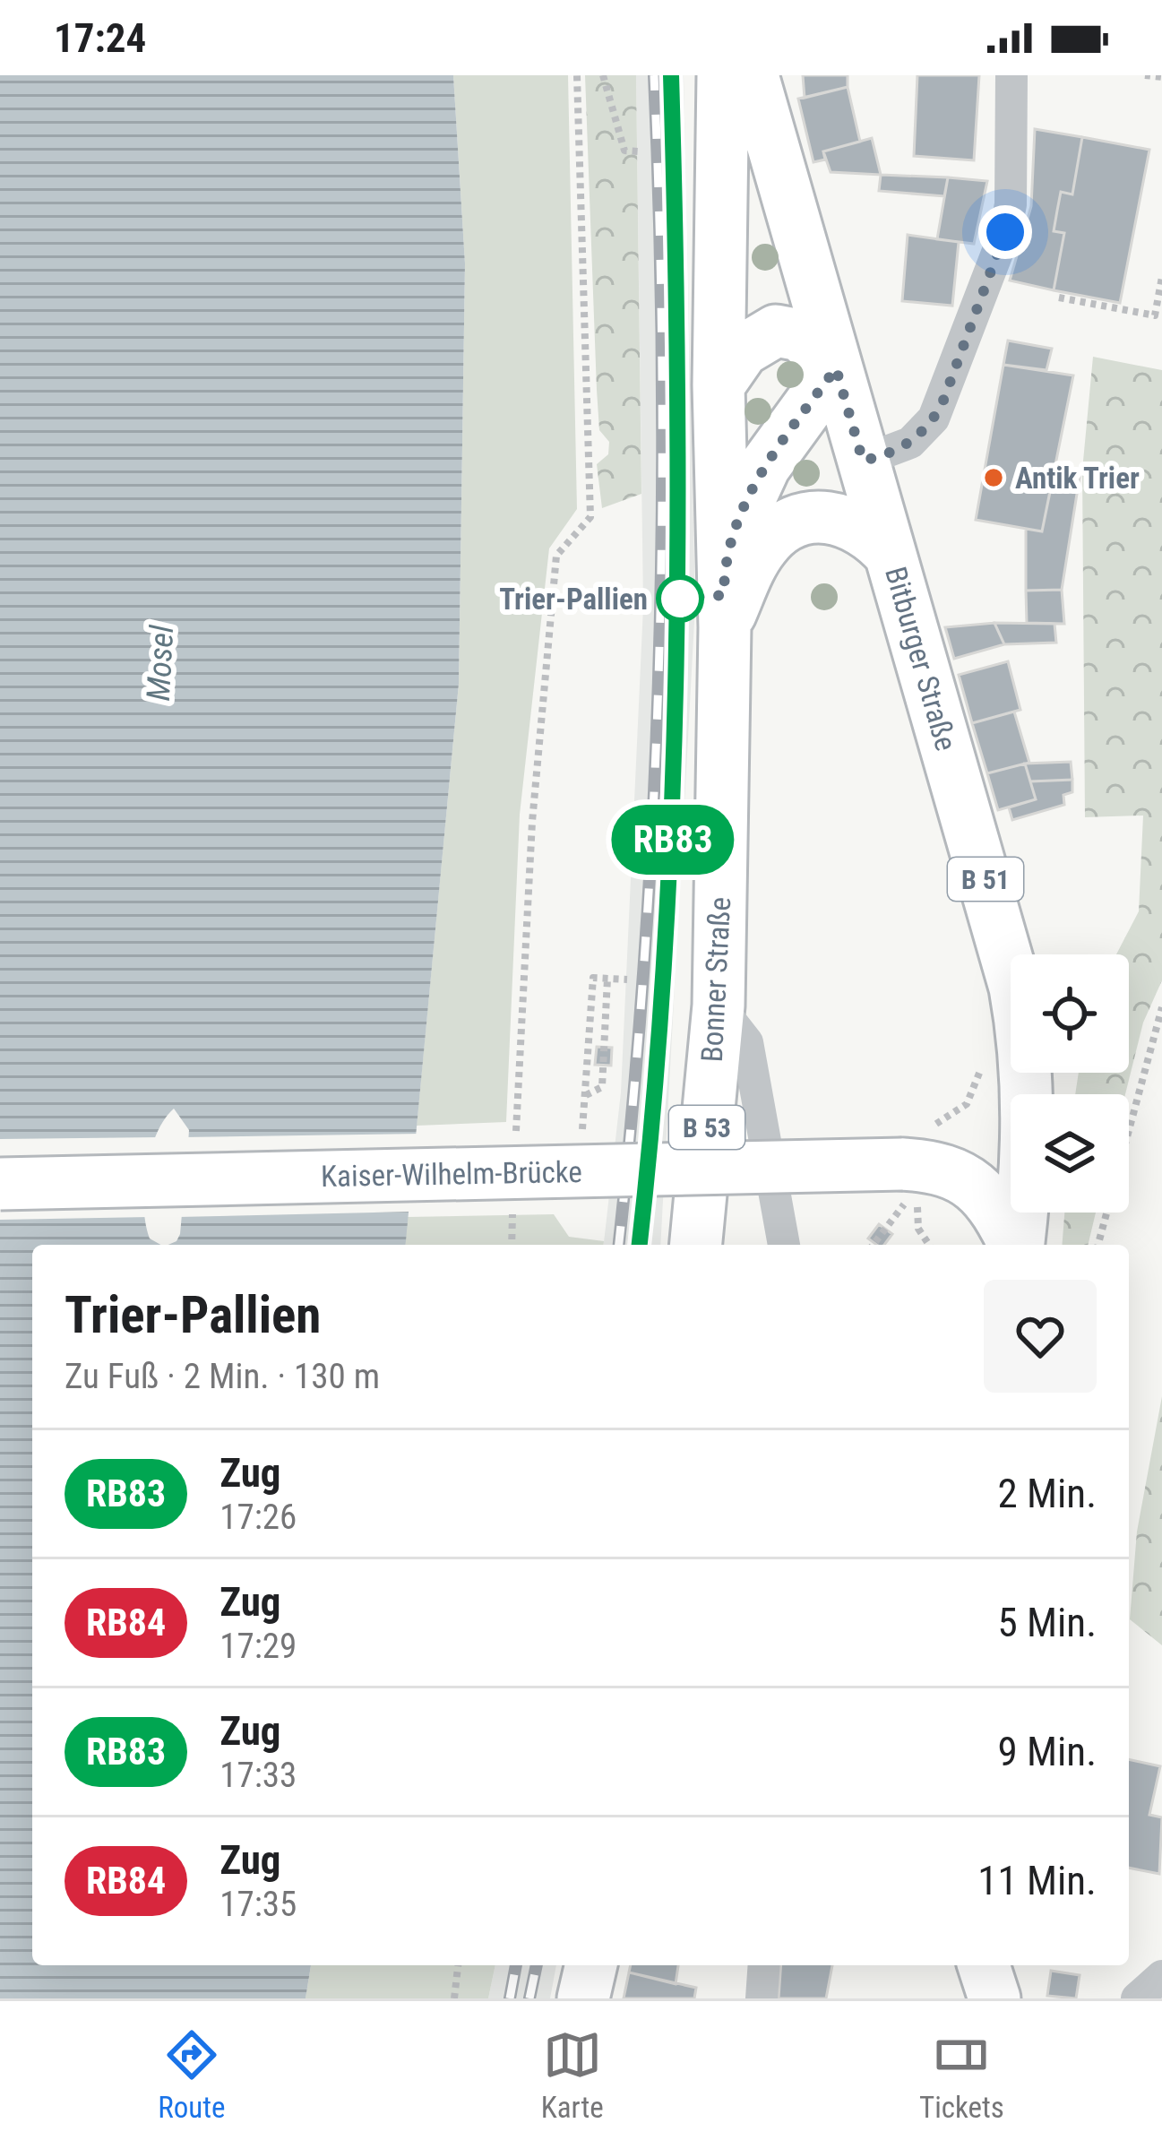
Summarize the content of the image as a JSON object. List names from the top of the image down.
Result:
{
  "streets": {
    "main road": [
      "Bitburger Straße",
      "B 51",
      "Bonner Straße",
      "B 53",
      "Kaiser-Wilhelm-Brücke"
    ]
  },
  "crossings": [
    ["Bitburger Straße", "Kaiser-Wilhelm-Brücke"]
  ],
  "water": ["Mosel"],
  "places": ["Antik Trier", "Trier-Pallien"],
  "page": {
    "status": "17:24",
    "on_map": "RB83",
    "heading": ["Trier-Pallien", "Zu Fuß · 2 Min. · 130 m"],
    "list": [
      {
        "mark": "RB83",
        "name": "Zug",
        "note": "17:26",
        "value": "2 Min."
      },
      {
        "mark": "RB84",
        "name": "Zug",
        "note": "17:29",
        "value": "5 Min."
      },
      {
        "mark": "RB83",
        "name": "Zug",
        "note": "17:33",
        "value": "9 Min."
      },
      {
        "mark": "RB84",
        "name": "Zug",
        "note": "17:35",
        "value": "11 Min."
      }
    ],
    "tabs": ["Route", "Karte", "Tickets"]
  }
}
